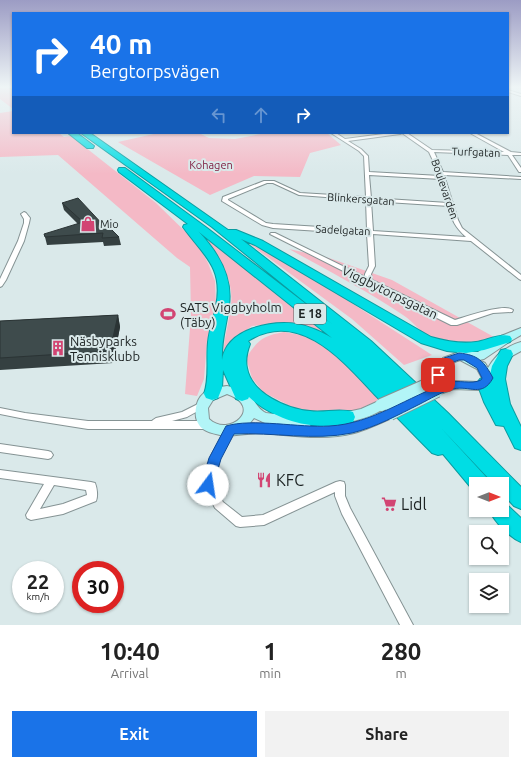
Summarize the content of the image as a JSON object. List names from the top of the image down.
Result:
{
  "streets": {
    "highway": ["E 18"],
    "street": [
      "Turfgatan",
      "Boulevarden",
      "Blinkersgatan",
      "Sadelgatan",
      "Viggbytorpsgatan"
    ]
  },
  "crossings": [
    ["Turfgatan", "Boulevarden"],
    ["Boulevarden", "Blinkersgatan"],
    ["Boulevarden", "Sadelgatan"],
    ["Blinkersgatan", "Sadelgatan"]
  ],
  "parks": ["Kohagen"],
  "places": {
    "shop": ["Mio"],
    "sports": ["SATS Viggbyholm (Täby)"],
    "building": ["Näsbyparks Tennisklubb"],
    "restaurant": ["KFC"],
    "supermarket": ["Lidl"]
  },
  "north": "right",
  "page": {
    "turn": ["40 m", "Bergtorpsvägen"],
    "speed": "22 km/h",
    "limit": "30",
    "eta": [
      "10:40",
      "Arrival",
      "1",
      "min",
      "280",
      "m"
    ],
    "buttons": ["Exit", "Share"]
  }
}
